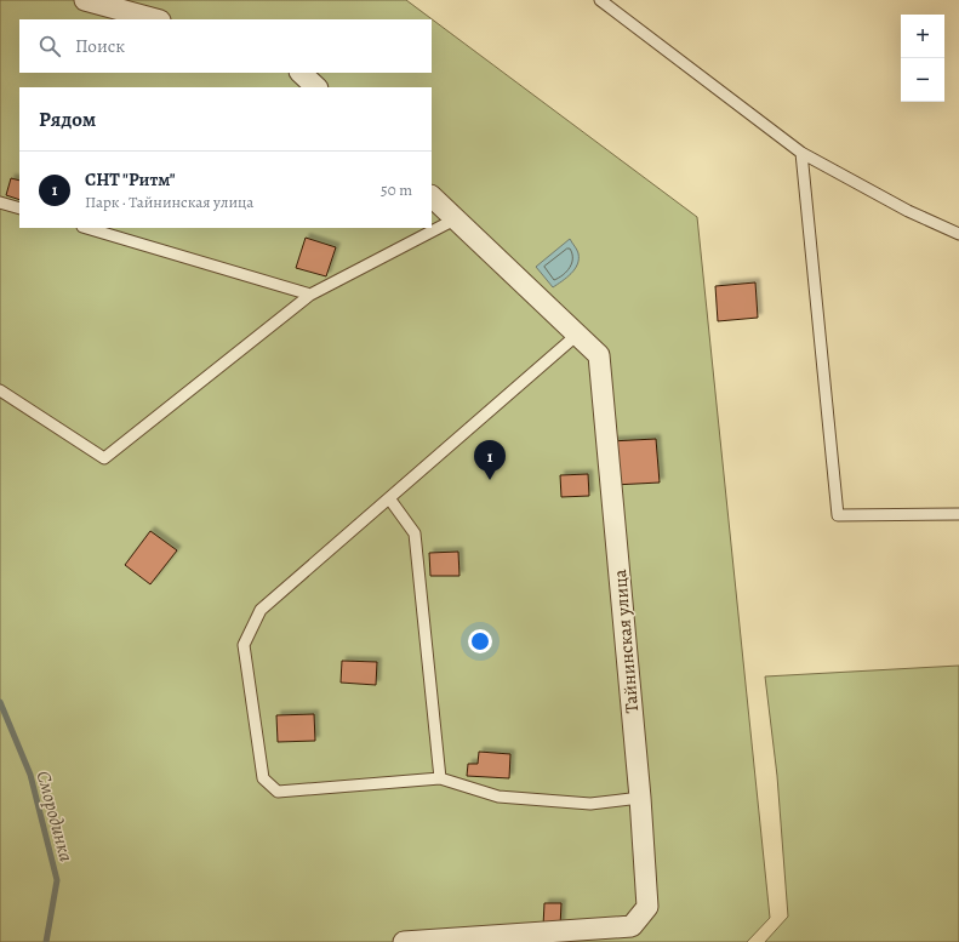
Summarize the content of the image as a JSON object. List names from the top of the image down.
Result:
{
  "streets": {
    "street": ["Тайнинская улица"]
  },
  "water": ["Смородинка"],
  "page": {
    "map_buttons": ["+", "−"],
    "search": "Поиск",
    "heading": "Рядом",
    "list": [
      {
        "mark": "1",
        "name": "СНТ \"Ритм\"",
        "note": "Парк · Тайнинская улица",
        "value": "50 m"
      }
    ],
    "pins": "1"
  }
}
